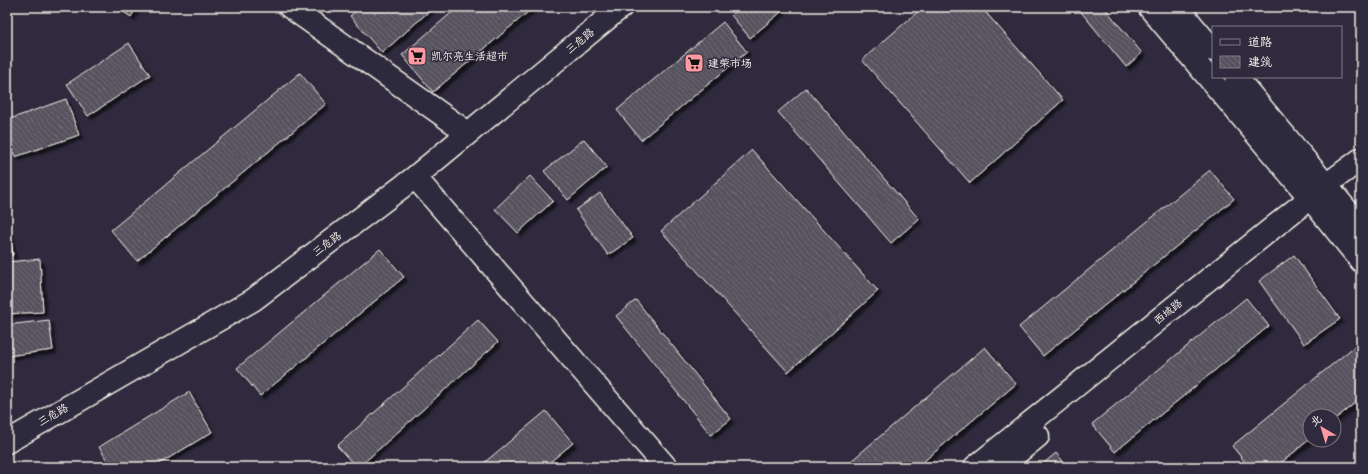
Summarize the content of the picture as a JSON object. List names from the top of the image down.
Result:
{
  "streets": {
    "main road": ["三危路", "西域路"]
  },
  "places": {
    "supermarket": ["凯尔亮生活超市", "建荣市场"]
  },
  "legend": ["道路", "建筑"],
  "north": "top left"
}
